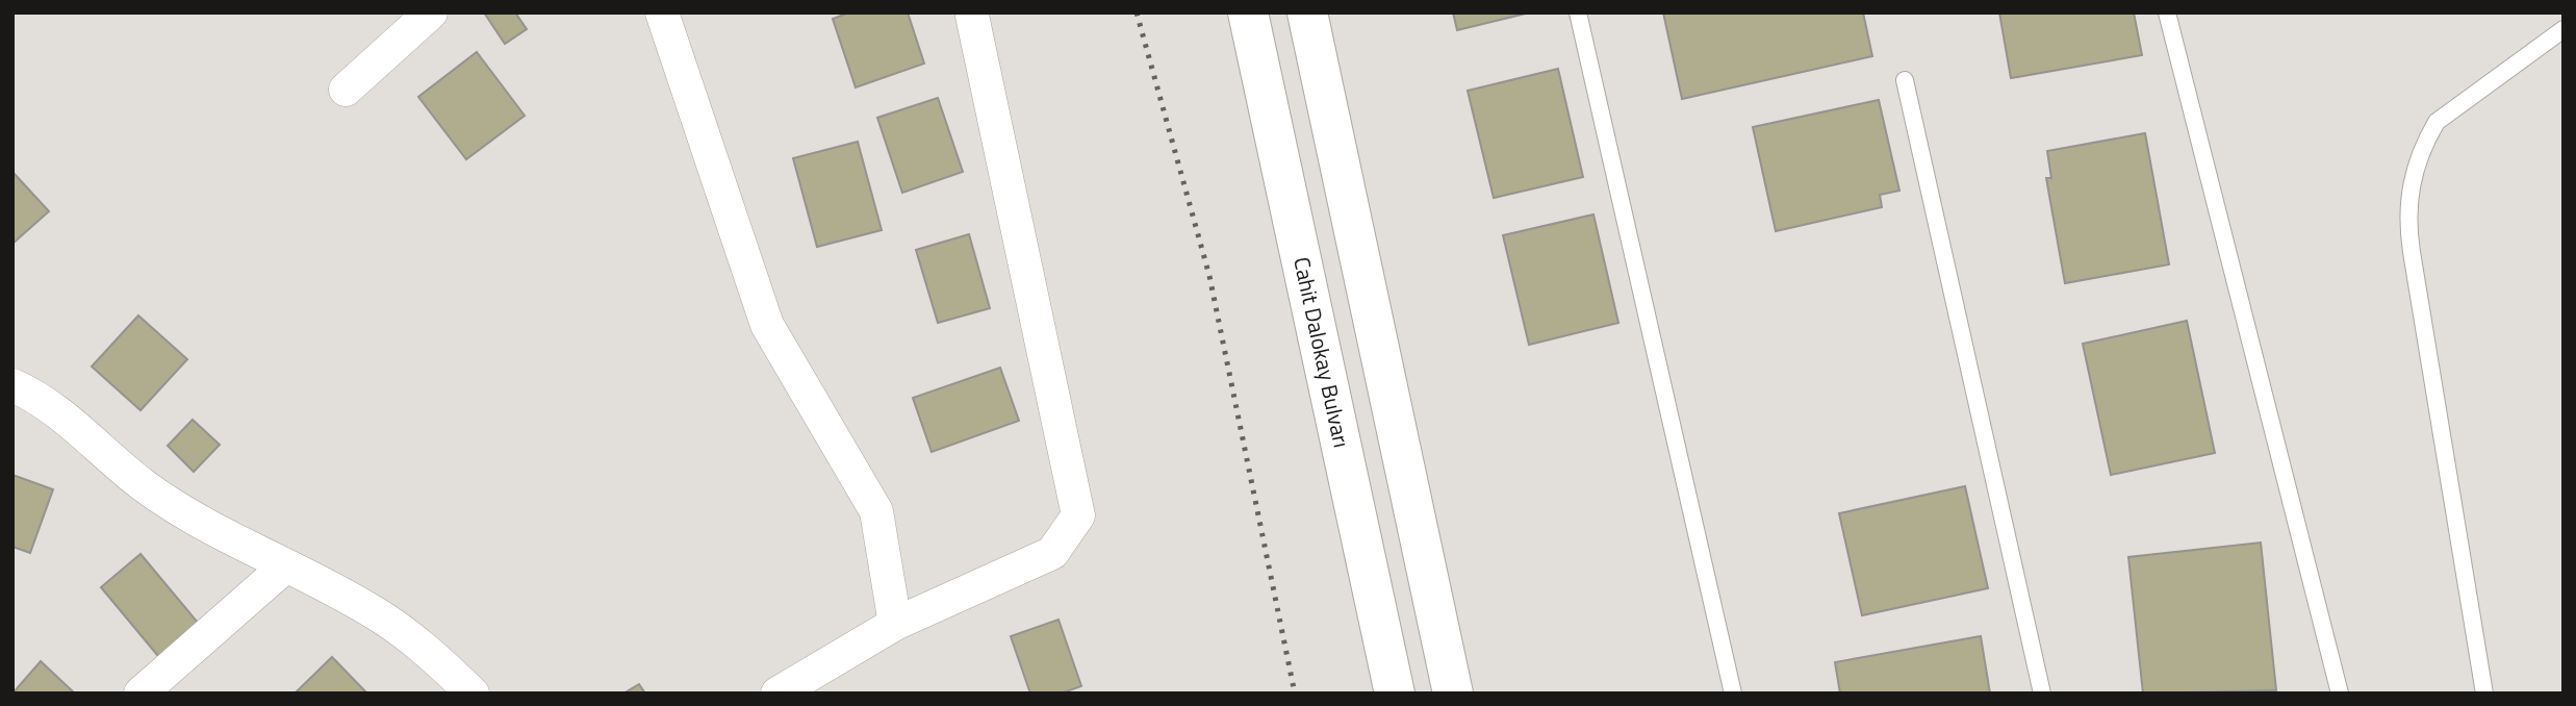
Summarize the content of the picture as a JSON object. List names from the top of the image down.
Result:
{
  "streets": {
    "main road": ["Cahit Dalokay Bulvarı"]
  }
}
